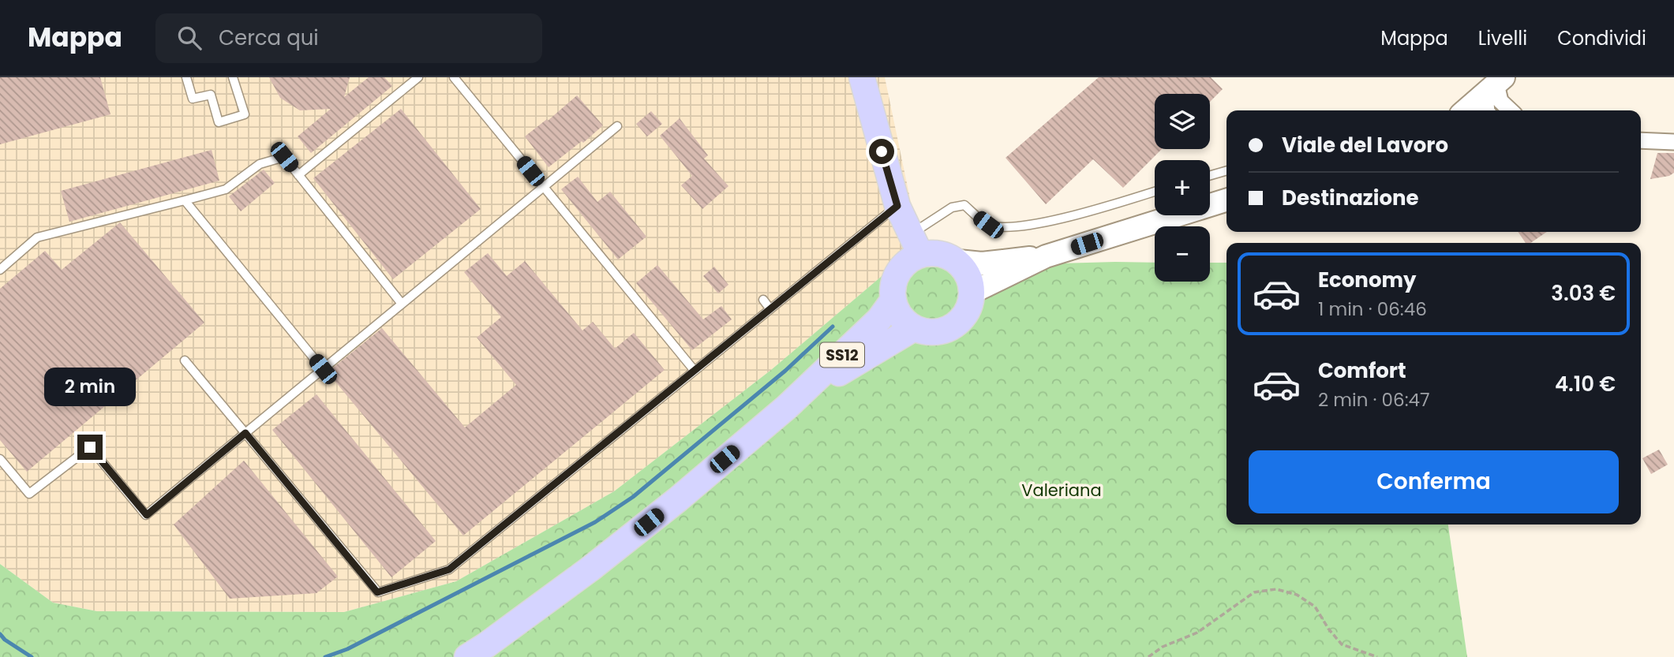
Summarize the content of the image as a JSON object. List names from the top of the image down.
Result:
{
  "streets": {
    "main road": ["SS12"]
  },
  "parks": ["Valeriana"],
  "page": {
    "header": "Mappa",
    "search": "Cerca qui",
    "nav": ["Mappa", "Livelli", "Condividi"],
    "map_buttons": ["+", "−"],
    "banner": ["Viale del Lavoro", "Destinazione"],
    "list": [
      {
        "name": "Economy",
        "note": "1 min · 06:46",
        "value": "3.03 €"
      },
      {
        "name": "Comfort",
        "note": "2 min · 06:47",
        "value": "4.10 €"
      }
    ],
    "bubble": "2 min",
    "buttons": "Conferma"
  }
}
